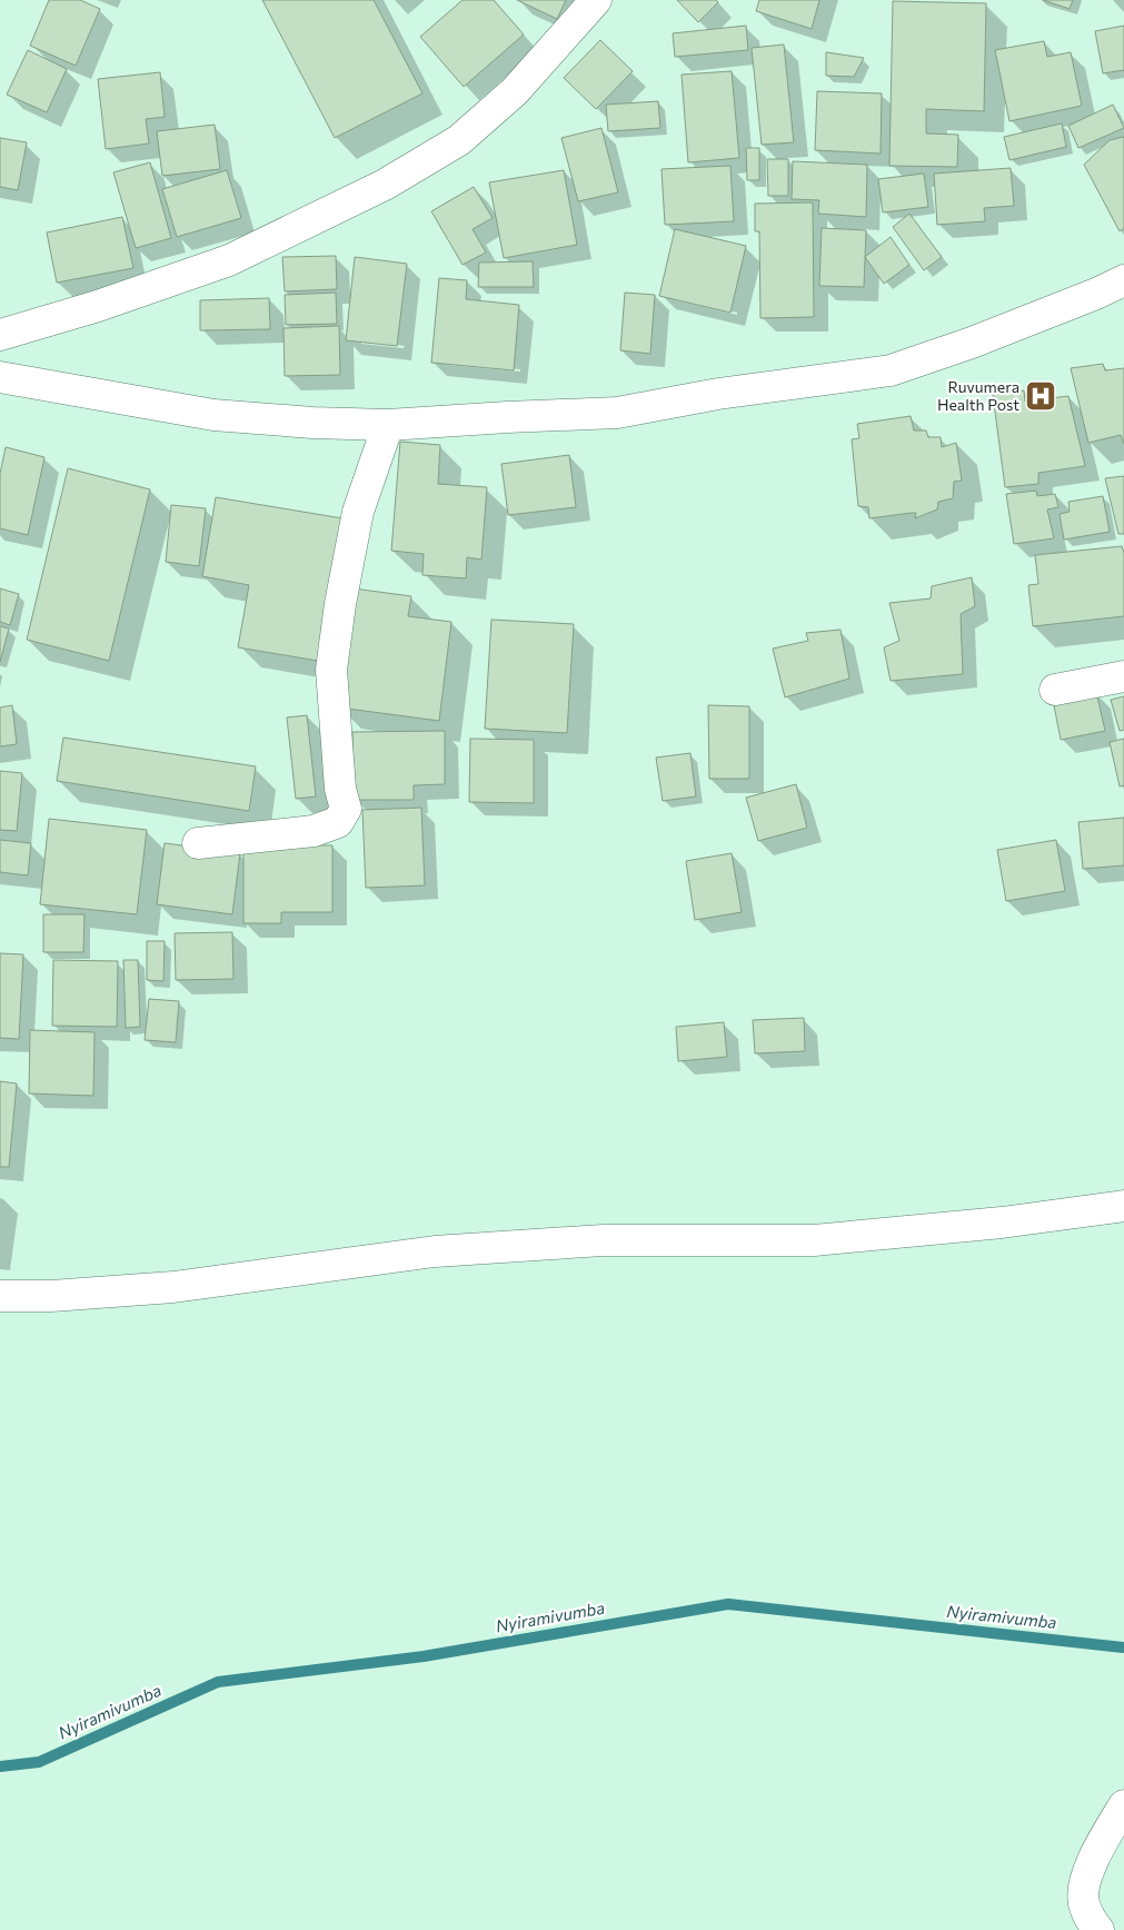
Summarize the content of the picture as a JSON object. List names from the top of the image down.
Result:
{
  "water": ["Nyiramivumba"],
  "places": {
    "hospital": ["Ruvumera Health Post"]
  }
}
